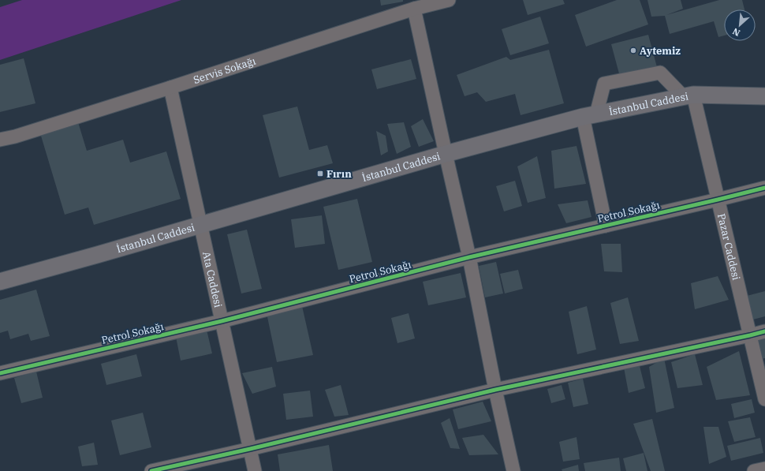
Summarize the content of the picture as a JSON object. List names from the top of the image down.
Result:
{
  "streets": {
    "main road": ["İstanbul Caddesi"],
    "street": [
      "Servis Sokağı",
      "Petrol Sokağı",
      "Pazar Caddesi",
      "Ata Caddesi"
    ]
  },
  "crossings": [
    ["Servis Sokağı", "Ata Caddesi"],
    ["İstanbul Caddesi", "Pazar Caddesi"],
    ["İstanbul Caddesi", "Ata Caddesi"],
    ["Petrol Sokağı", "Pazar Caddesi"],
    ["Petrol Sokağı", "Ata Caddesi"]
  ],
  "places": {
    "other": ["Aytemiz"],
    "transit": ["Fırın"]
  },
  "north": "bottom left"
}
